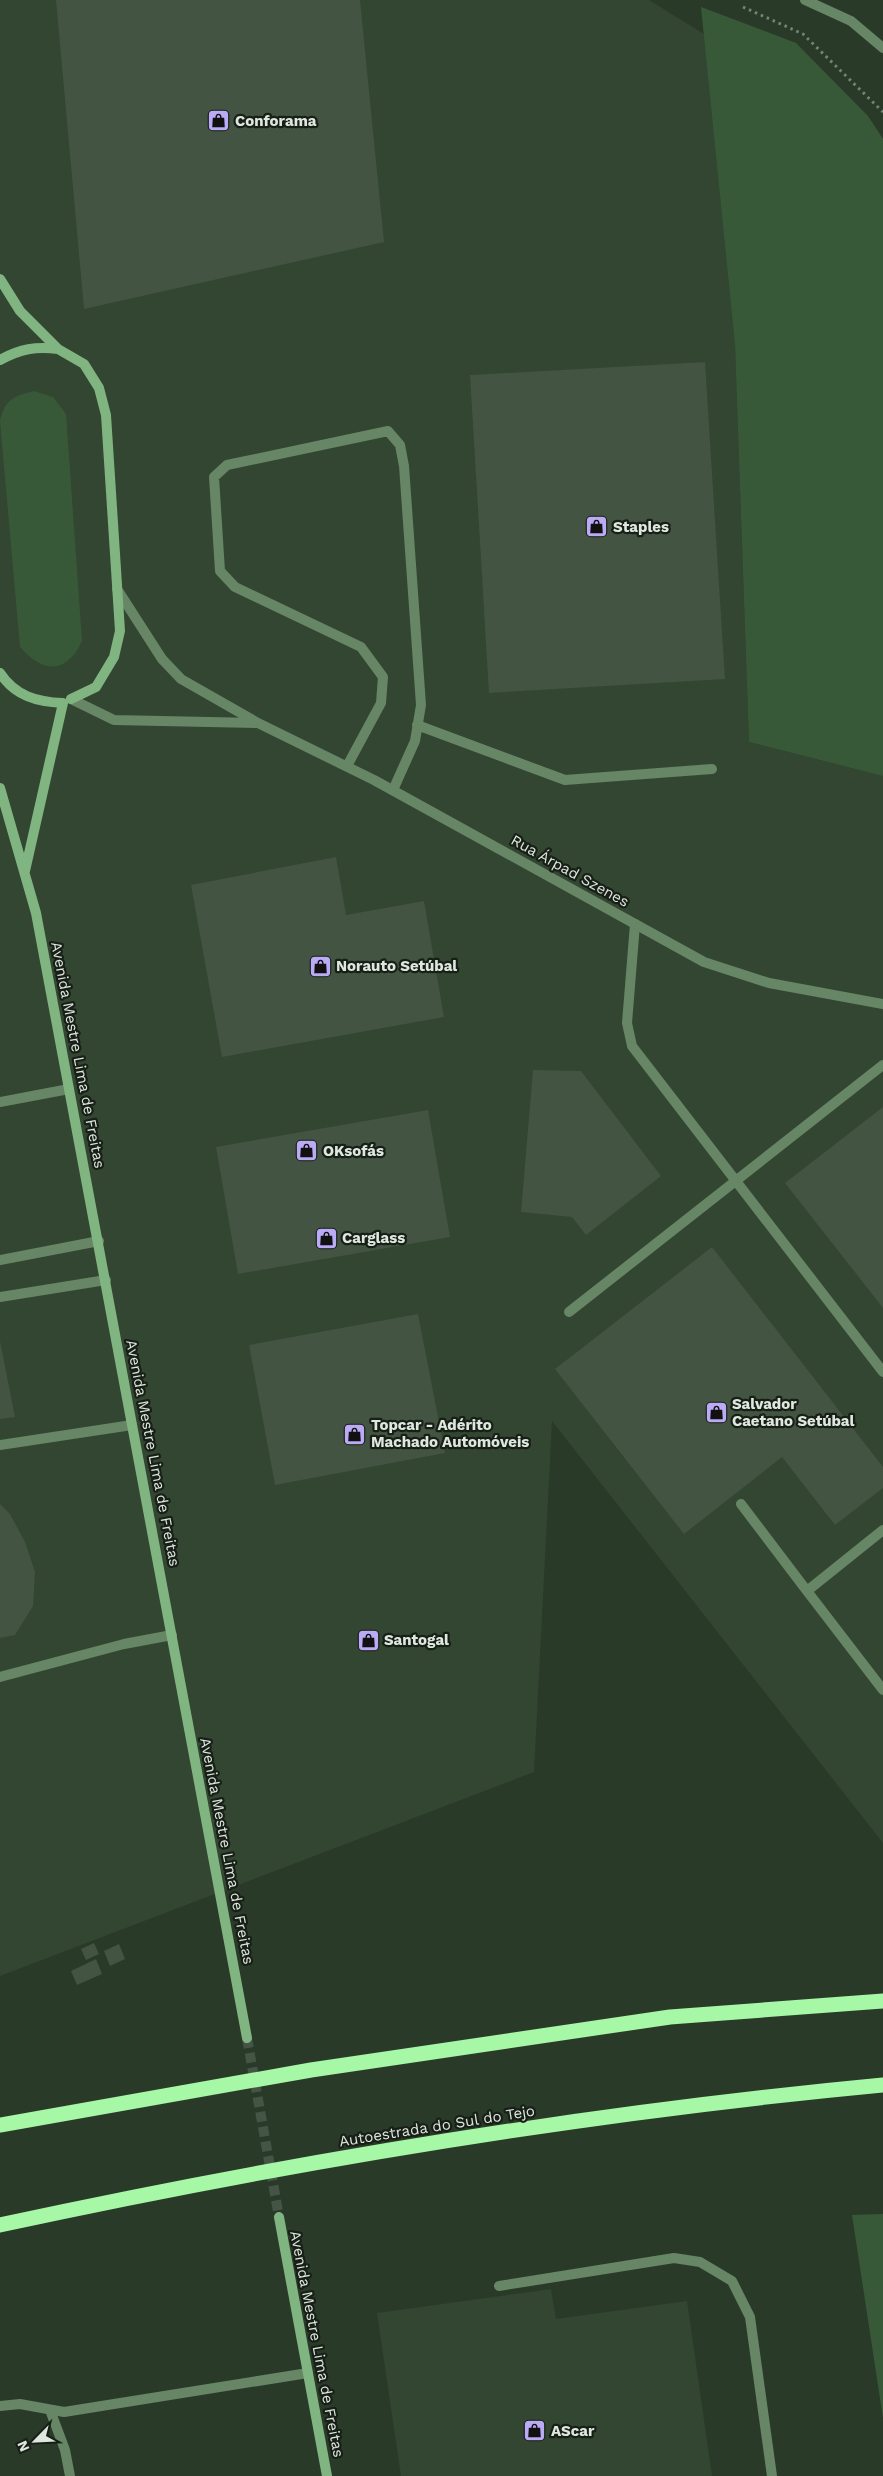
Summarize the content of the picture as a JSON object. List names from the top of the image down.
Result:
{
  "streets": {
    "highway": ["Autoestrada do Sul do Tejo"],
    "main road": ["Avenida Mestre Lima de Freitas"],
    "street": ["Rua Árpad Szenes"]
  },
  "crossings": [
    ["Rua Árpad Szenes", "Avenida Mestre Lima de Freitas"]
  ],
  "places": {
    "shop": [
      "Conforama",
      "Staples",
      "Norauto Setúbal",
      "OKsofás",
      "Carglass",
      "Salvador Caetano Setúbal",
      "Topcar - Adérito Machado Automóveis",
      "Santogal",
      "AScar"
    ]
  },
  "north": "bottom left"
}
